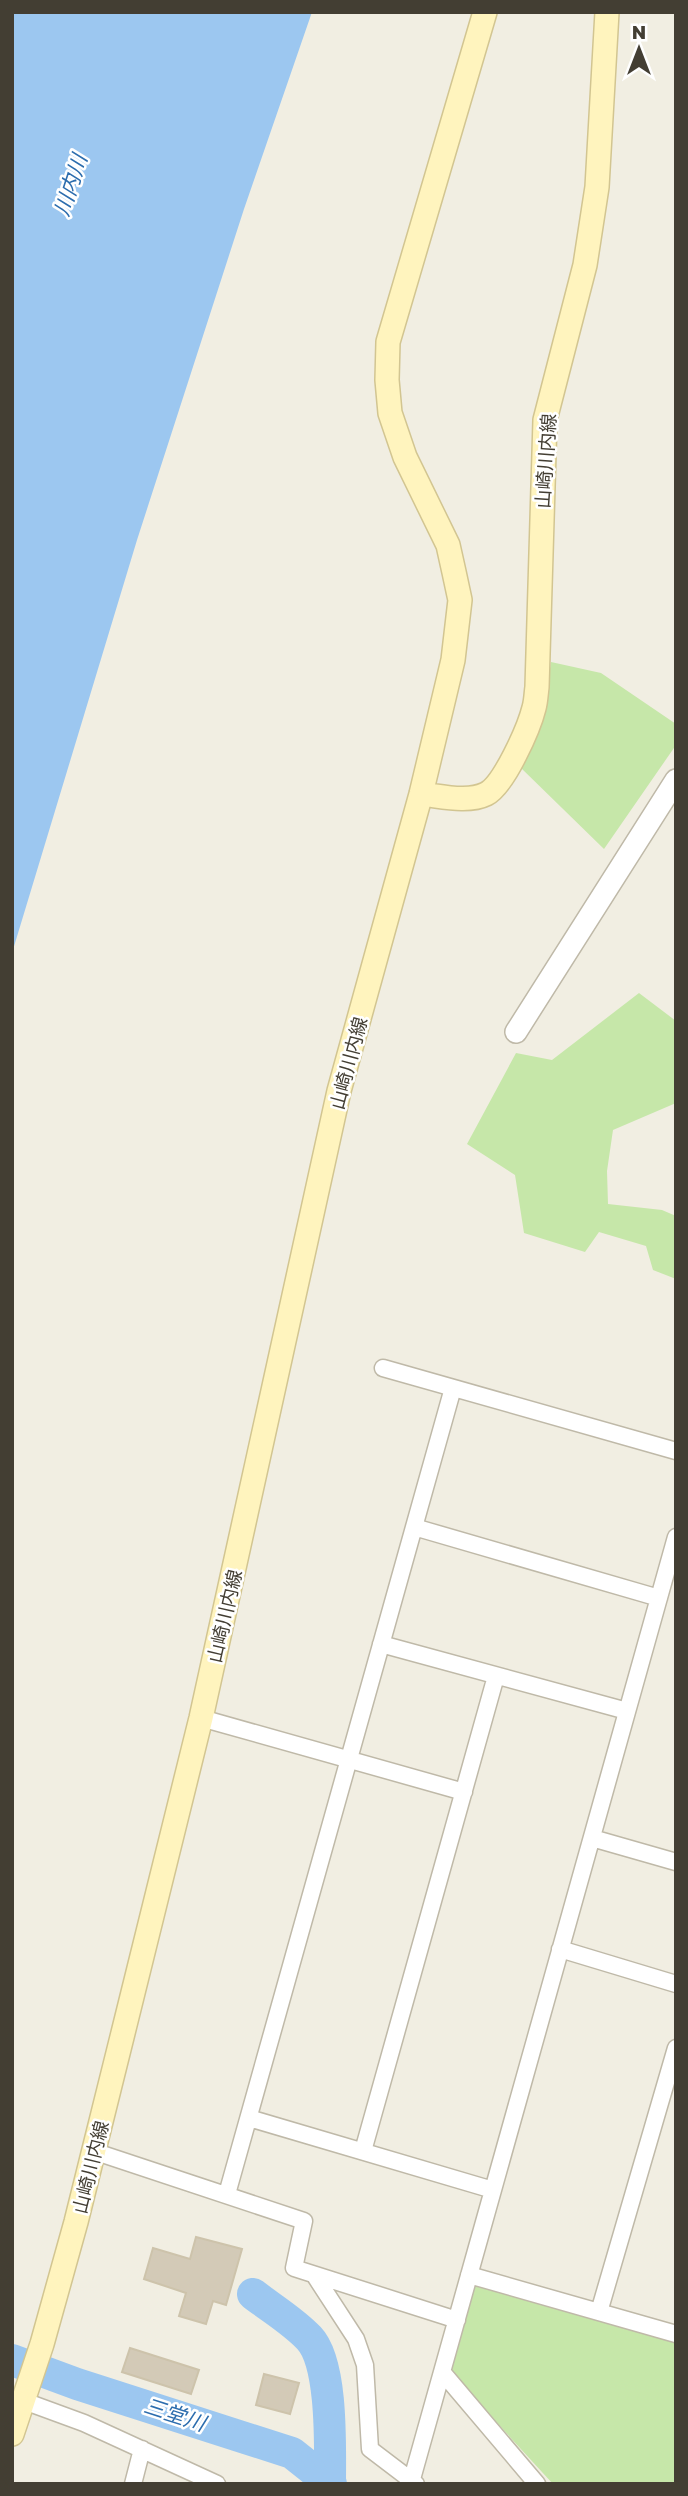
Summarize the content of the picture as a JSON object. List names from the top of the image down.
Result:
{
  "streets": {
    "main road": ["山崎川内線"]
  },
  "water": ["川内川", "三堂川"],
  "north": "top"
}
